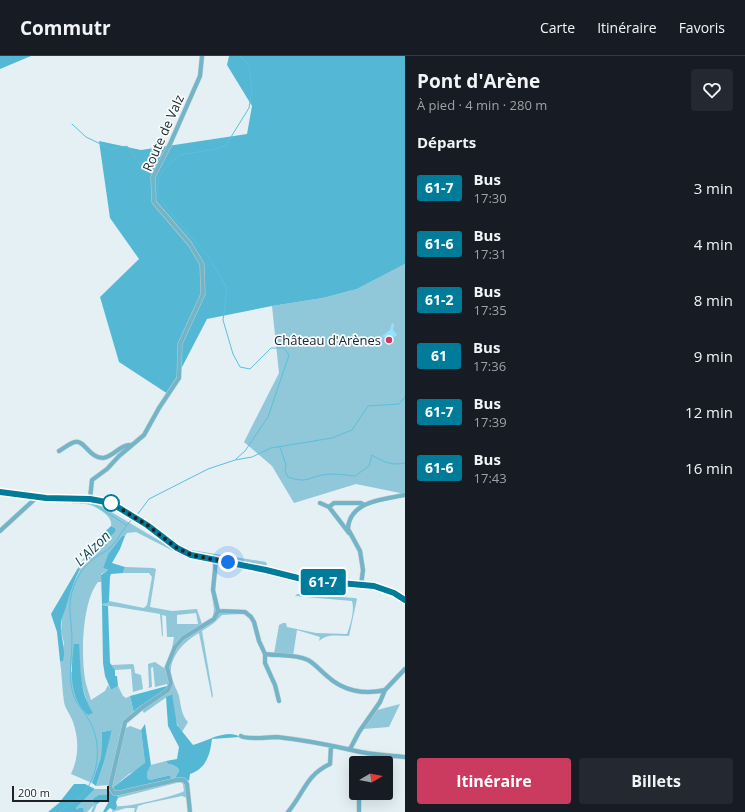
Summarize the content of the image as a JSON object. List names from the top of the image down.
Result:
{
  "streets": {
    "street": ["Route de Valz"]
  },
  "water": ["L'Alzon"],
  "places": ["Château d'Arènes"],
  "lines": ["bus line 61-7"],
  "scale_bar": "200 m",
  "north": "right",
  "page": {
    "header": "Commutr",
    "nav": ["Carte", "Itinéraire", "Favoris"],
    "on_map": "61-7",
    "heading": [
      ["Pont d'Arène", "À pied · 4 min · 280 m"],
      "Départs"
    ],
    "list": [
      {
        "mark": "61-7",
        "name": "Bus",
        "note": "17:30",
        "value": "3 min"
      },
      {
        "mark": "61-6",
        "name": "Bus",
        "note": "17:31",
        "value": "4 min"
      },
      {
        "mark": "61-2",
        "name": "Bus",
        "note": "17:35",
        "value": "8 min"
      },
      {
        "mark": "61",
        "name": "Bus",
        "note": "17:36",
        "value": "9 min"
      },
      {
        "mark": "61-7",
        "name": "Bus",
        "note": "17:39",
        "value": "12 min"
      },
      {
        "mark": "61-6",
        "name": "Bus",
        "note": "17:43",
        "value": "16 min"
      }
    ],
    "buttons": ["Itinéraire", "Billets"],
    "scale": "200 m"
  }
}
